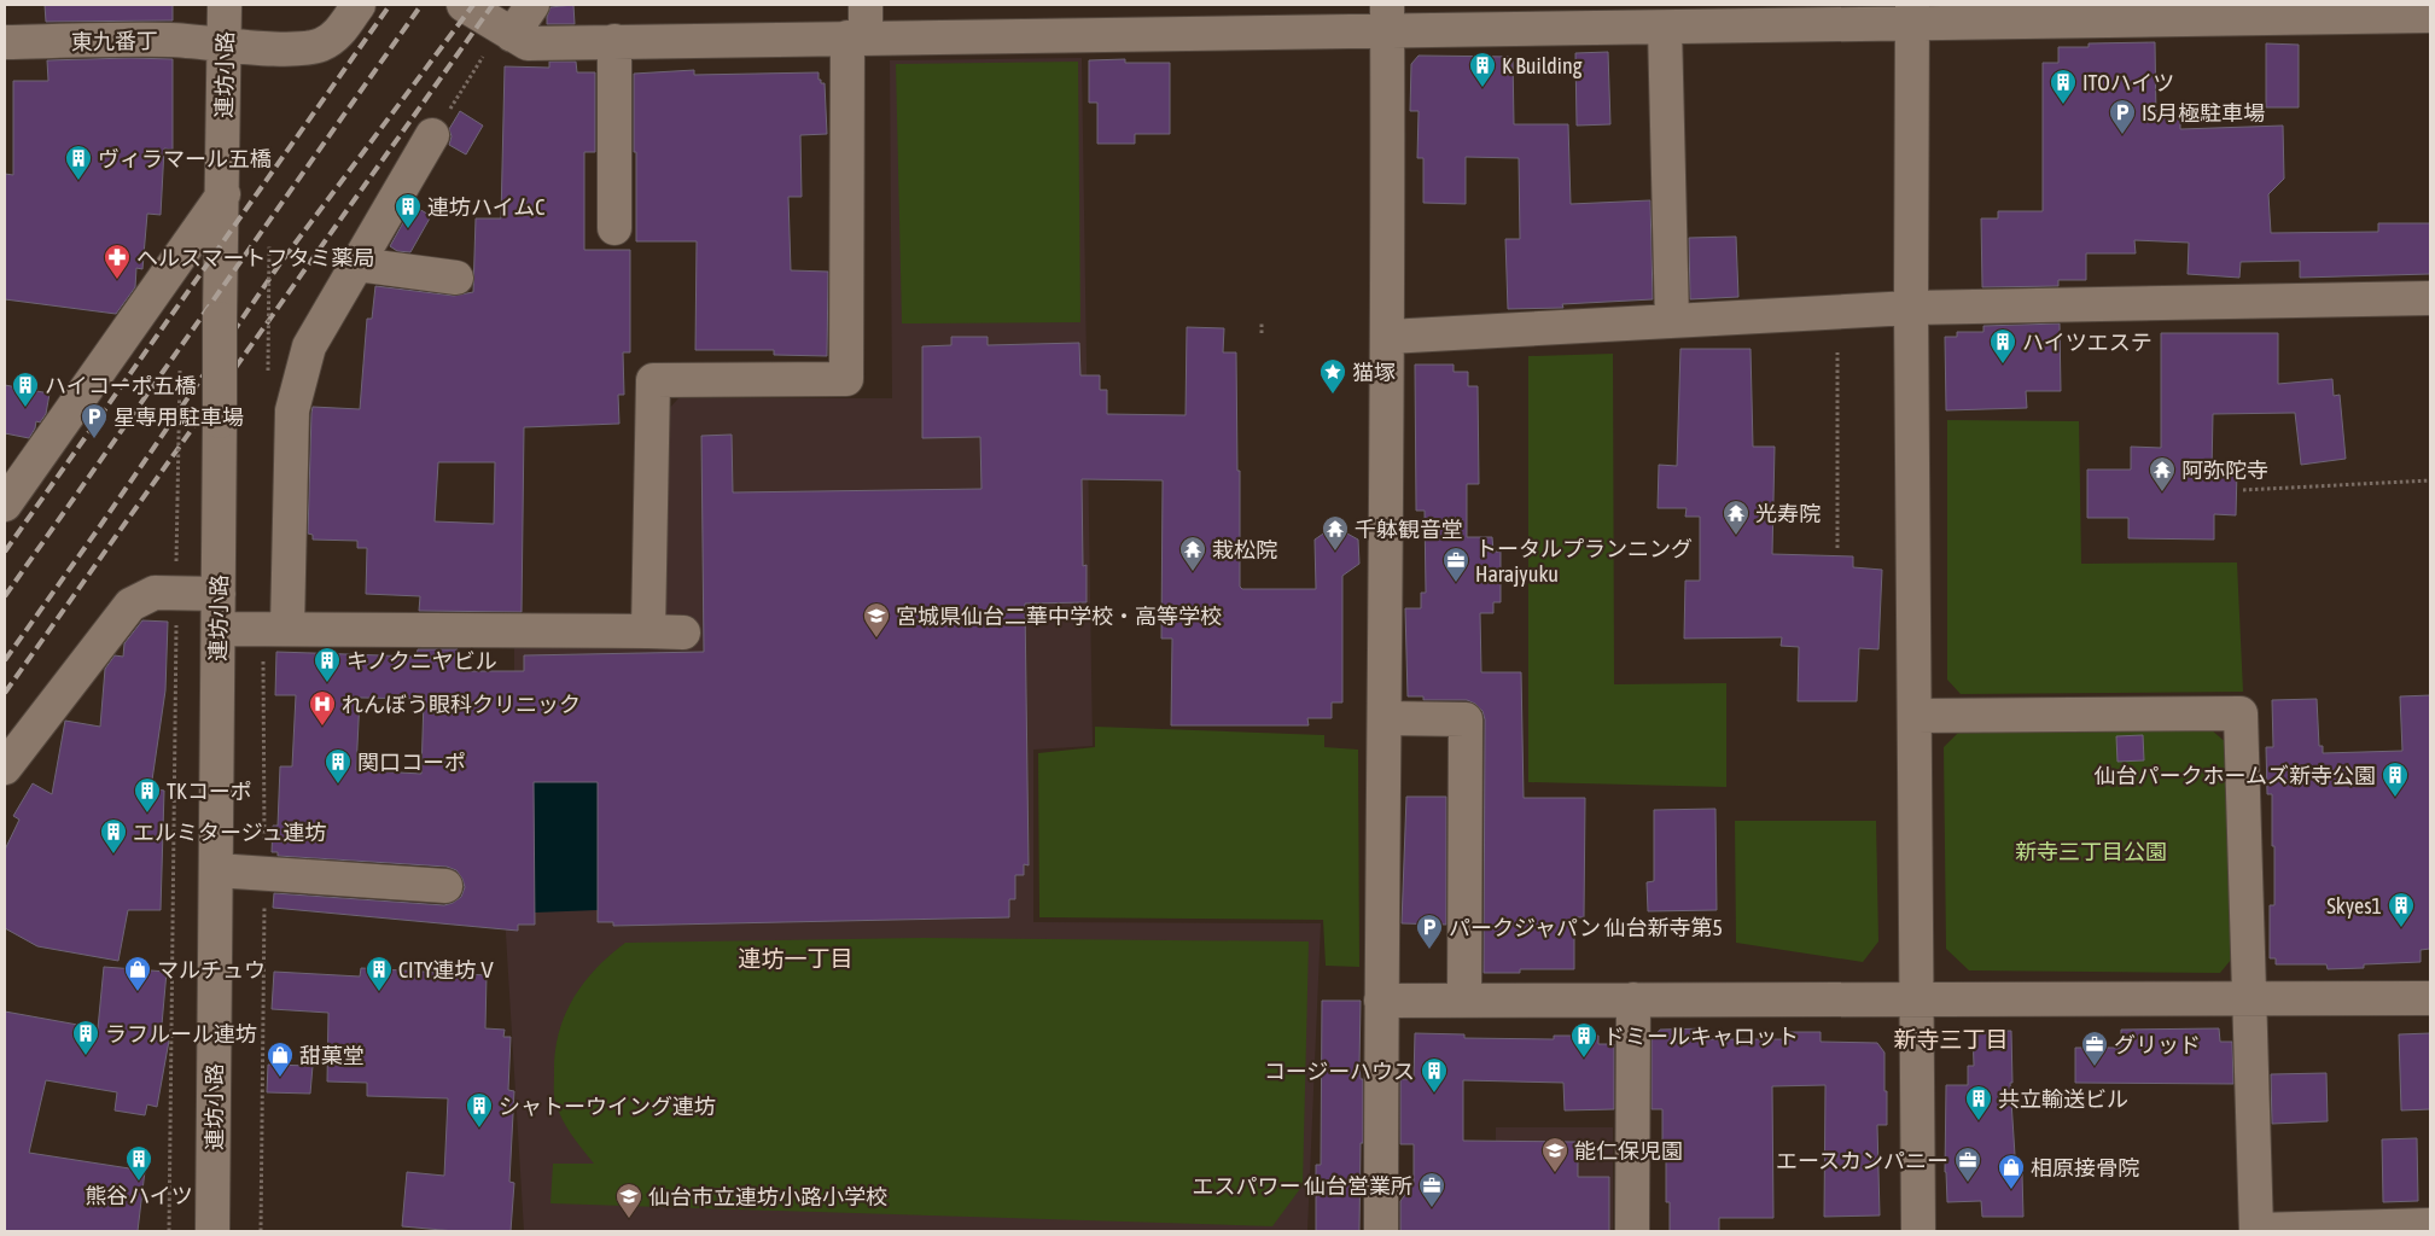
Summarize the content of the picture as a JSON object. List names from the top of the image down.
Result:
{
  "streets": {
    "street": ["東九番丁", "連坊小路"]
  },
  "crossings": [
    ["東九番丁", "連坊小路"]
  ],
  "districts": ["連坊一丁目", "新寺三丁目"],
  "parks": ["新寺三丁目公園"],
  "places": {
    "building": [
      "K Building",
      "ITOハイツ",
      "ヴィラマール五橋",
      "連坊ハイムC",
      "ハイツエステ",
      "ハイコーポ五橋",
      "キノクニヤビル",
      "関口コーポ",
      "仙台パークホームズ新寺公園",
      "TKコーポ",
      "エルミタージュ連坊",
      "Skyes1",
      "CITY連坊Ⅴ",
      "ラフルール連坊",
      "ドミールキャロット",
      "コージーハウス",
      "共立輸送ビル",
      "シャトーウイング連坊",
      "熊谷ハイツ"
    ],
    "parking": ["IS月極駐車場", "星専用駐車場", "パークジャパン 仙台新寺第5"],
    "pharmacy": ["ヘルスマートフタミ薬局"],
    "place": ["猫塚"],
    "temple": [
      "阿弥陀寺",
      "光寿院",
      "千躰観音堂",
      "栽松院"
    ],
    "office": [
      "トータルプランニング Harajyuku",
      "グリッド",
      "エースカンパニー",
      "エスパワー 仙台営業所"
    ],
    "school or university": ["宮城県仙台二華中学校・高等学校", "能仁保児園", "仙台市立連坊小路小学校"],
    "hospital": ["れんぼう眼科クリニック"],
    "shop": ["マルチュウ", "甜菓堂", "相原接骨院"]
  }
}
